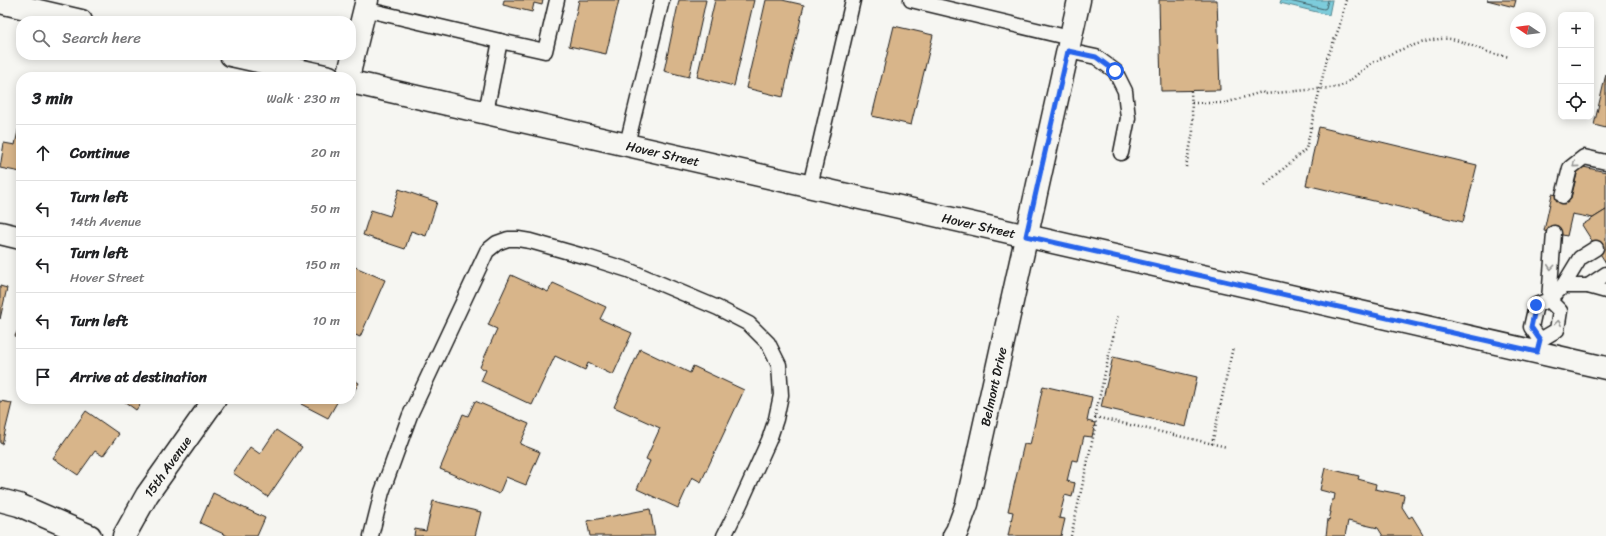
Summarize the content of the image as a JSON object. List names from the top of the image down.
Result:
{
  "streets": {
    "main road": ["Hover Street", "Belmont Drive", "15th Avenue"]
  },
  "crossings": [
    ["Hover Street", "Belmont Drive"]
  ],
  "north": "left",
  "page": {
    "map_buttons": ["+", "−"],
    "search": "Search here",
    "heading": ["3 min", "Walk · 230 m"],
    "list": [
      ["Continue", "20 m"],
      ["Turn left", "14th Avenue", "50 m"],
      ["Turn left", "Hover Street", "150 m"],
      ["Turn left", "10 m"],
      "Arrive at destination"
    ]
  }
}
